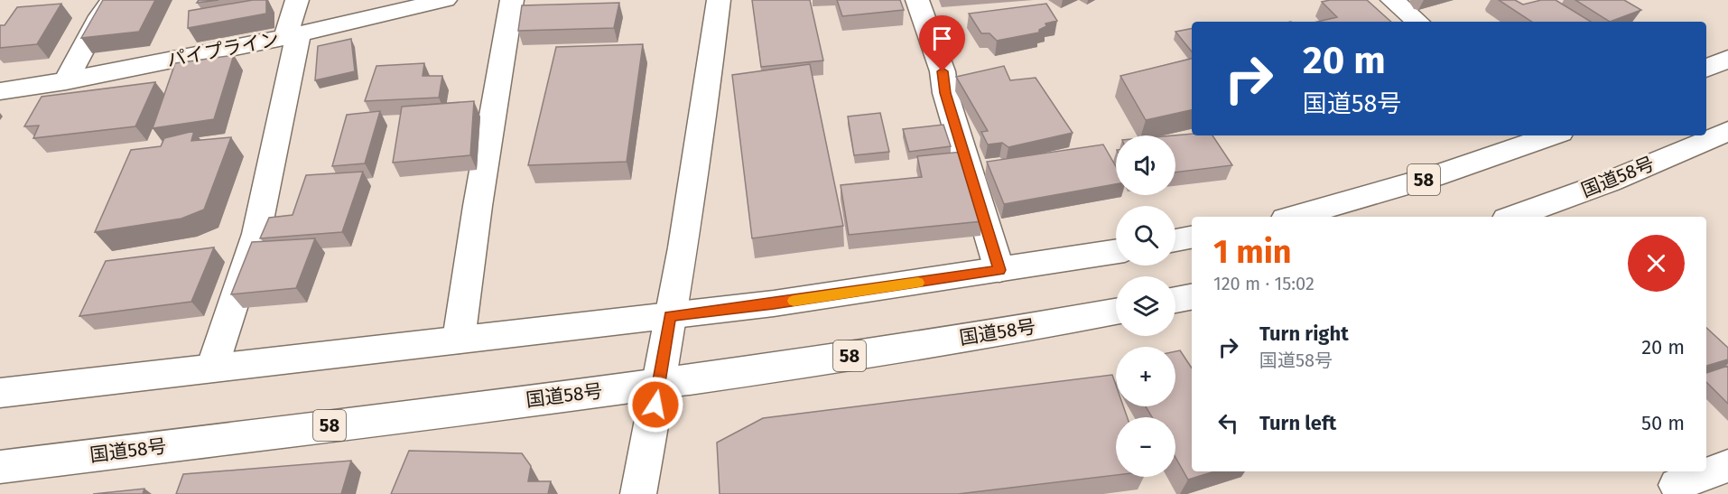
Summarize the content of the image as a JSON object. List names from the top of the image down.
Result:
{
  "streets": {
    "main road": ["パイプライン", "国道58号", "58"]
  },
  "page": {
    "turn": ["20 m", "国道58号"],
    "map_buttons": ["+", "−"],
    "heading": ["1 min", "120 m · 15:02"],
    "list": [
      {
        "name": "Turn right",
        "note": "国道58号",
        "value": "20 m"
      },
      {
        "name": "Turn left",
        "value": "50 m"
      }
    ]
  }
}
